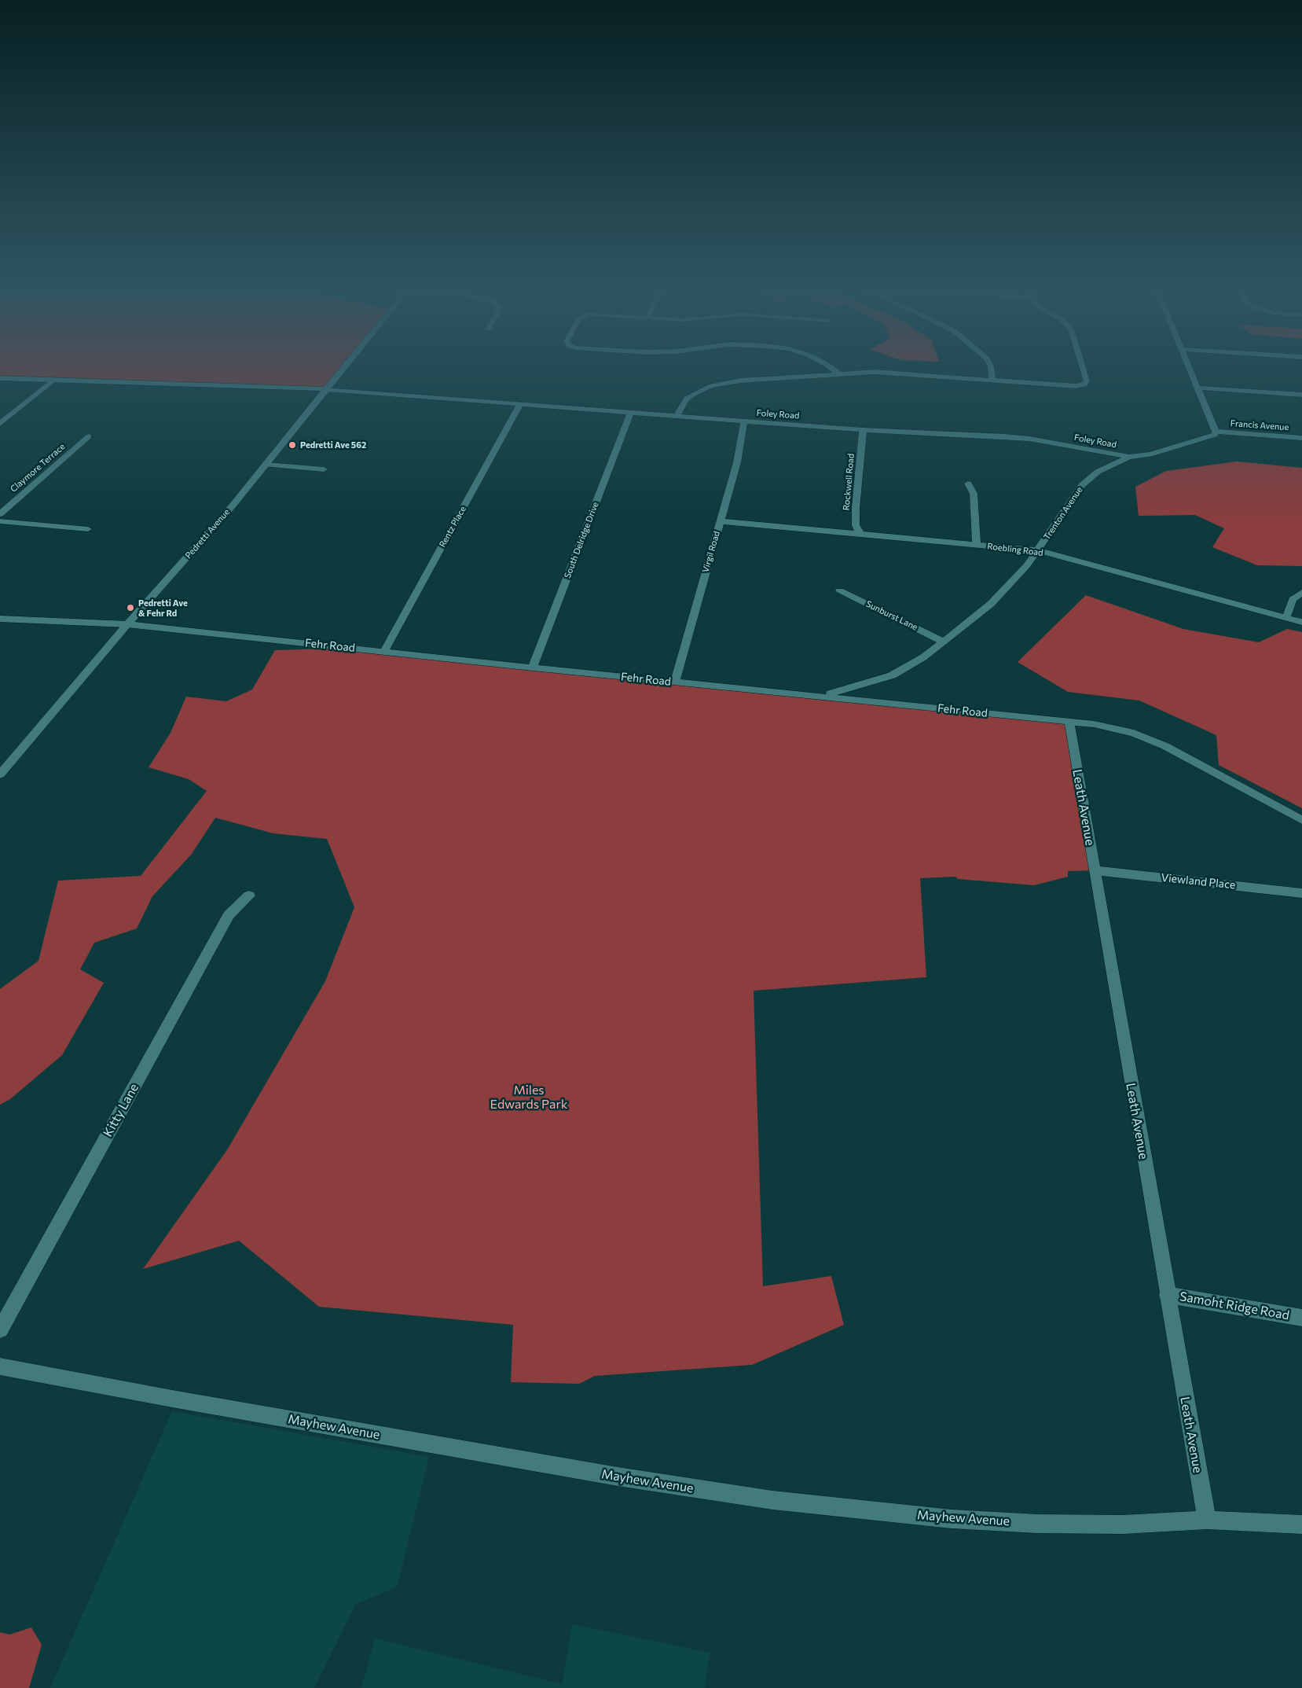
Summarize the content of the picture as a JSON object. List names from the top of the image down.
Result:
{
  "streets": {
    "street": [
      "Foley Road",
      "Francis Avenue",
      "Claymore Terrace",
      "Rockwell Road",
      "Trenton Avenue",
      "Rentz Place",
      "Pedretti Avenue",
      "South Delridge Drive",
      "Roebling Road",
      "Virgil Road",
      "Sunburst Lane",
      "Fehr Road",
      "Leath Avenue",
      "Viewland Place",
      "Kitty Lane",
      "Samoht Ridge Road",
      "Mayhew Avenue"
    ]
  },
  "crossings": [
    ["Foley Road", "Rockwell Road"],
    ["Foley Road", "Trenton Avenue"],
    ["Foley Road", "Rentz Place"],
    ["Foley Road", "Pedretti Avenue"],
    ["Foley Road", "South Delridge Drive"],
    ["Foley Road", "Virgil Road"],
    ["Francis Avenue", "Trenton Avenue"],
    ["Rockwell Road", "Roebling Road"],
    ["Trenton Avenue", "Roebling Road"],
    ["Trenton Avenue", "Sunburst Lane"],
    ["Trenton Avenue", "Fehr Road"],
    ["Rentz Place", "Fehr Road"],
    ["Pedretti Avenue", "Fehr Road"],
    ["South Delridge Drive", "Fehr Road"],
    ["Roebling Road", "Virgil Road"],
    ["Virgil Road", "Fehr Road"],
    ["Fehr Road", "Leath Avenue"],
    ["Leath Avenue", "Viewland Place"],
    ["Leath Avenue", "Samoht Ridge Road"],
    ["Leath Avenue", "Mayhew Avenue"]
  ],
  "parks": ["Miles Edwards Park"],
  "places": ["Pedretti Ave 562", "Pedretti Ave & Fehr Rd"]
}
